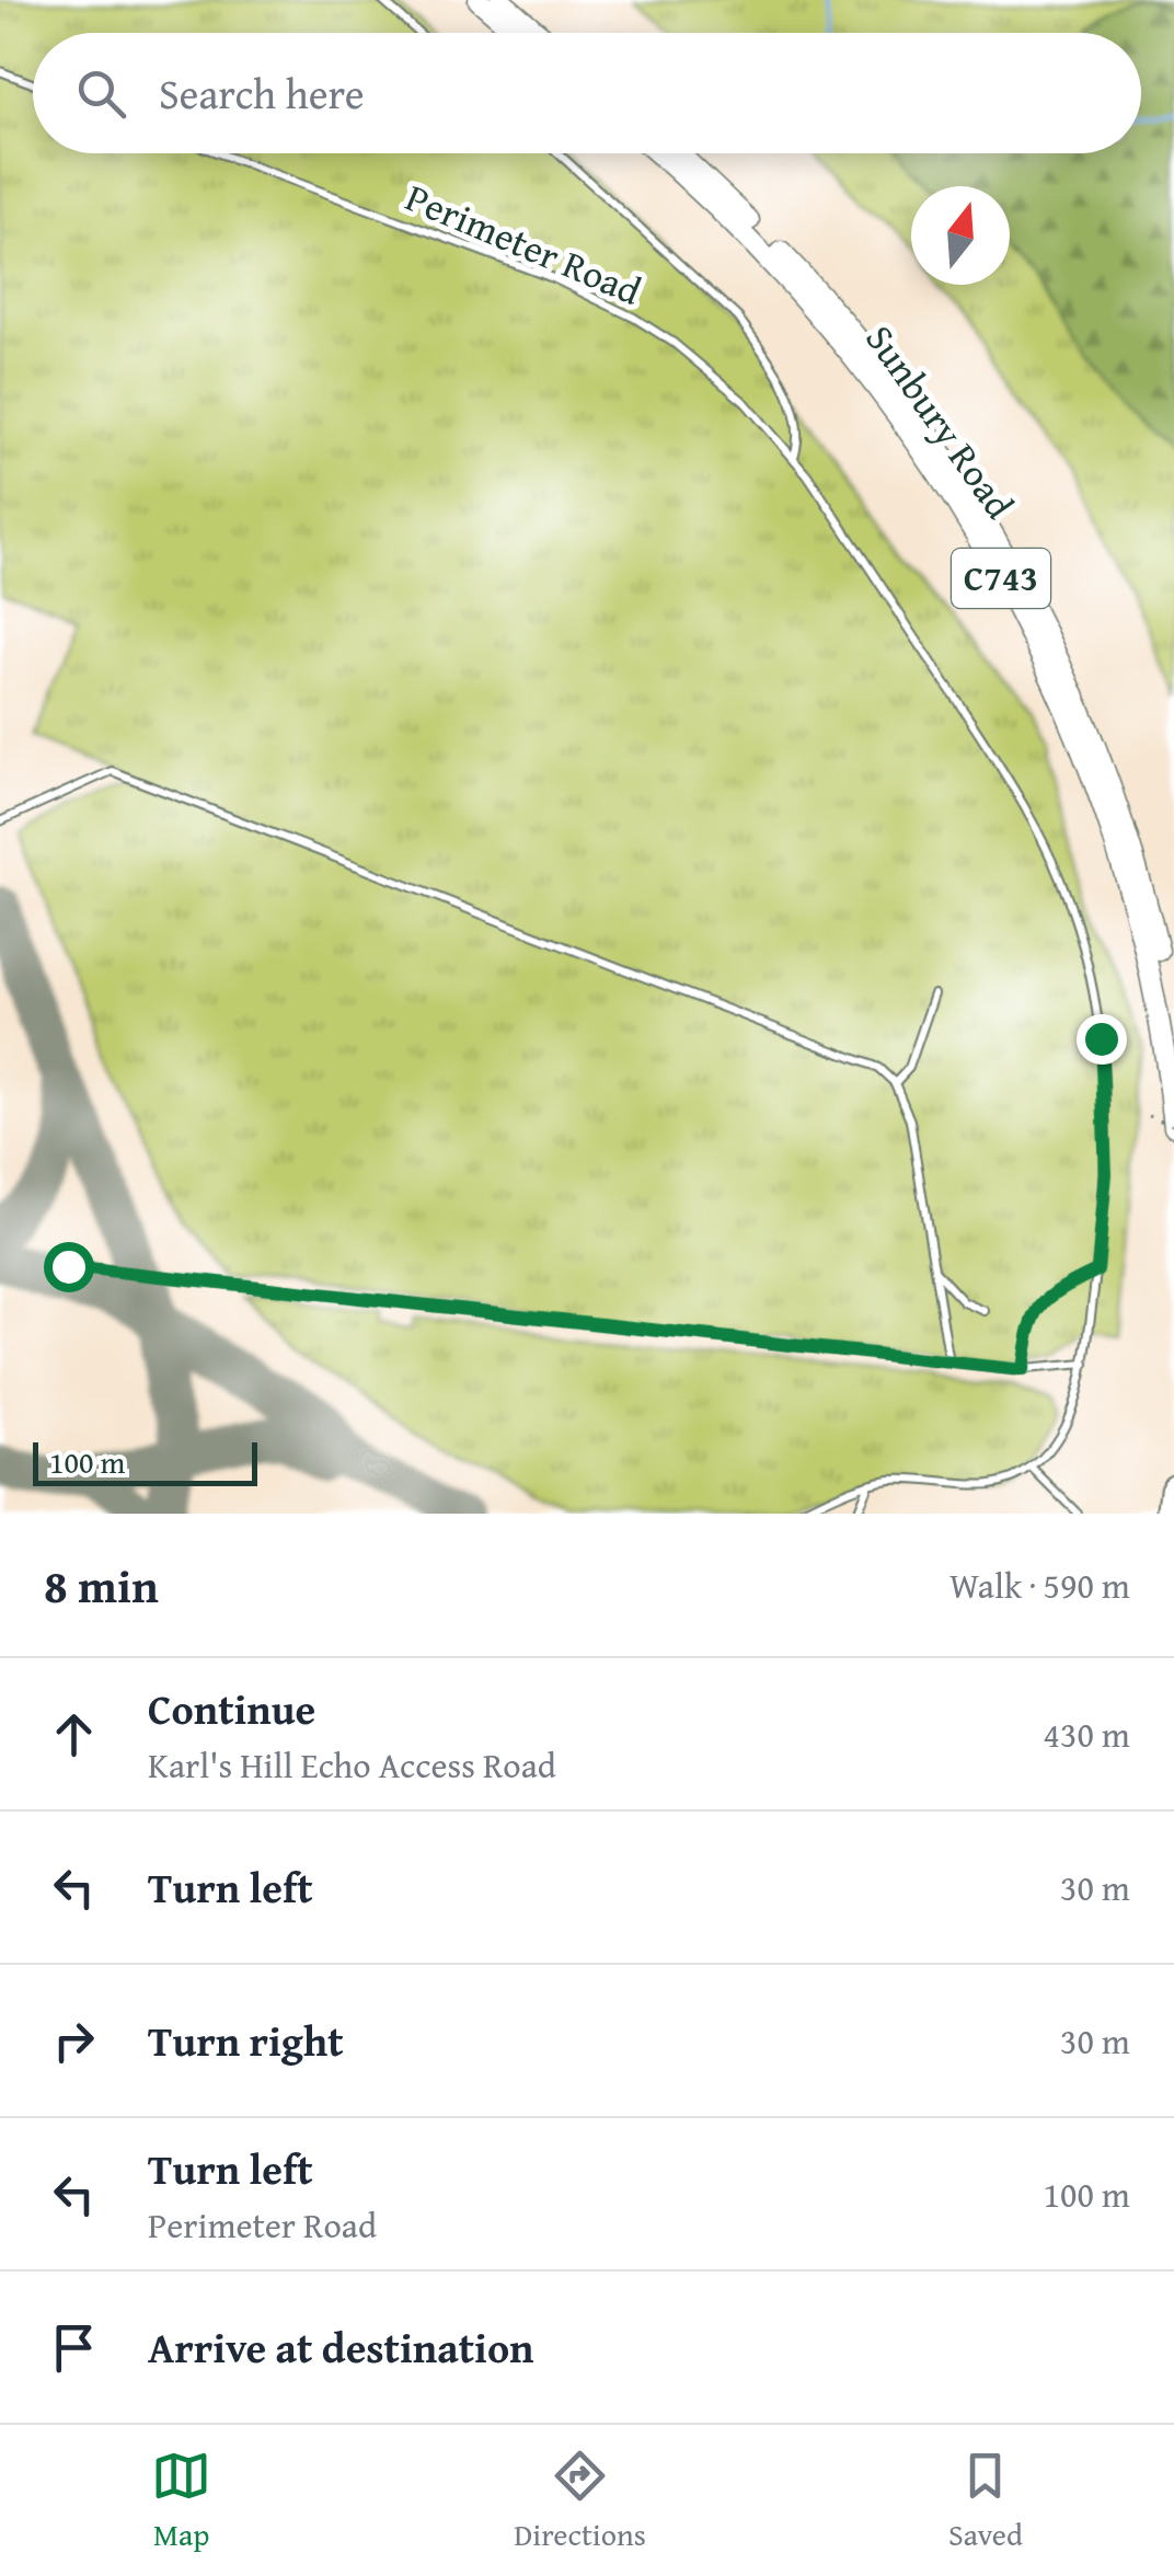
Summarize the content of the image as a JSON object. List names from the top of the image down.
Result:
{
  "streets": {
    "main road": ["Sunbury Road", "C743"],
    "lane": ["Perimeter Road"]
  },
  "scale_bar": "100 m",
  "north": "top",
  "page": {
    "search": "Search here",
    "scale": "100 m",
    "heading": ["8 min", "Walk · 590 m"],
    "list": [
      ["Continue", "Karl's Hill Echo Access Road", "430 m"],
      ["Turn left", "30 m"],
      ["Turn right", "30 m"],
      ["Turn left", "Perimeter Road", "100 m"],
      "Arrive at destination"
    ],
    "nav": ["Map", "Directions", "Saved"]
  }
}
